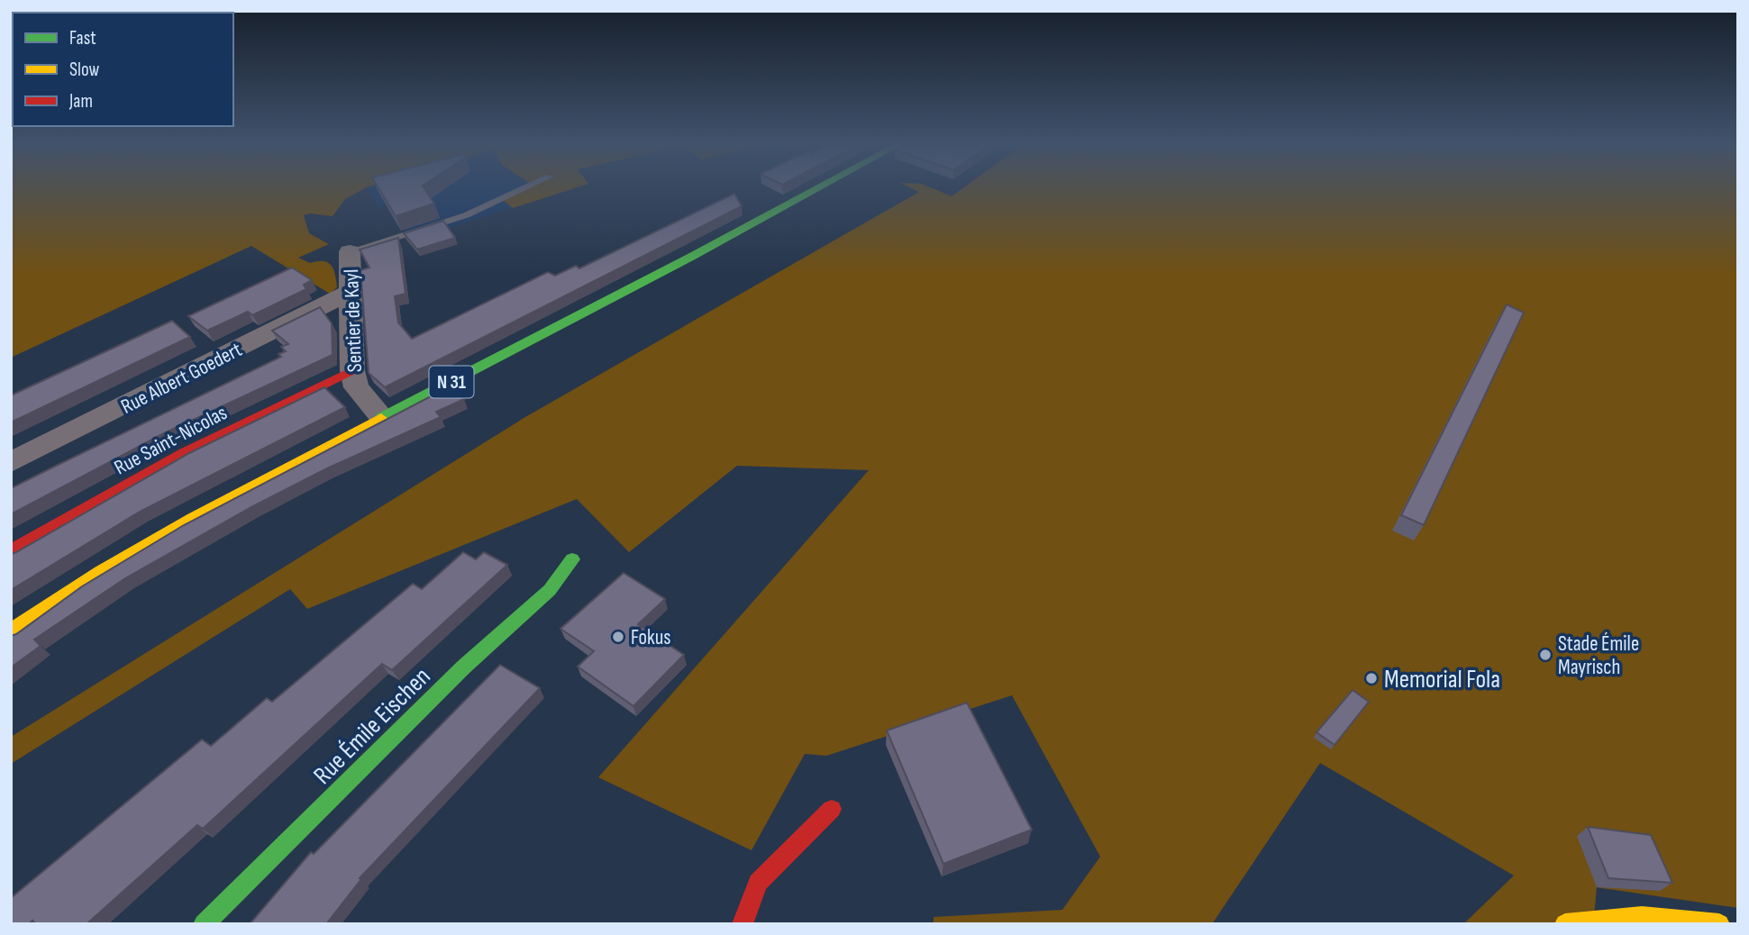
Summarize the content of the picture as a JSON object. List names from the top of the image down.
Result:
{
  "streets": {
    "main road": ["N 31", "Rue Saint-Nicolas", "Rue Émile Eischen"],
    "street": ["Sentier de Kayl", "Rue Albert Goedert"]
  },
  "crossings": [
    ["Sentier de Kayl", "Rue Albert Goedert"],
    ["Sentier de Kayl", "N 31"],
    ["Sentier de Kayl", "Rue Saint-Nicolas"]
  ],
  "places": ["Fokus", "Stade Émile Mayrisch", "Memorial Fola"],
  "legend": ["Fast", "Slow", "Jam"]
}
